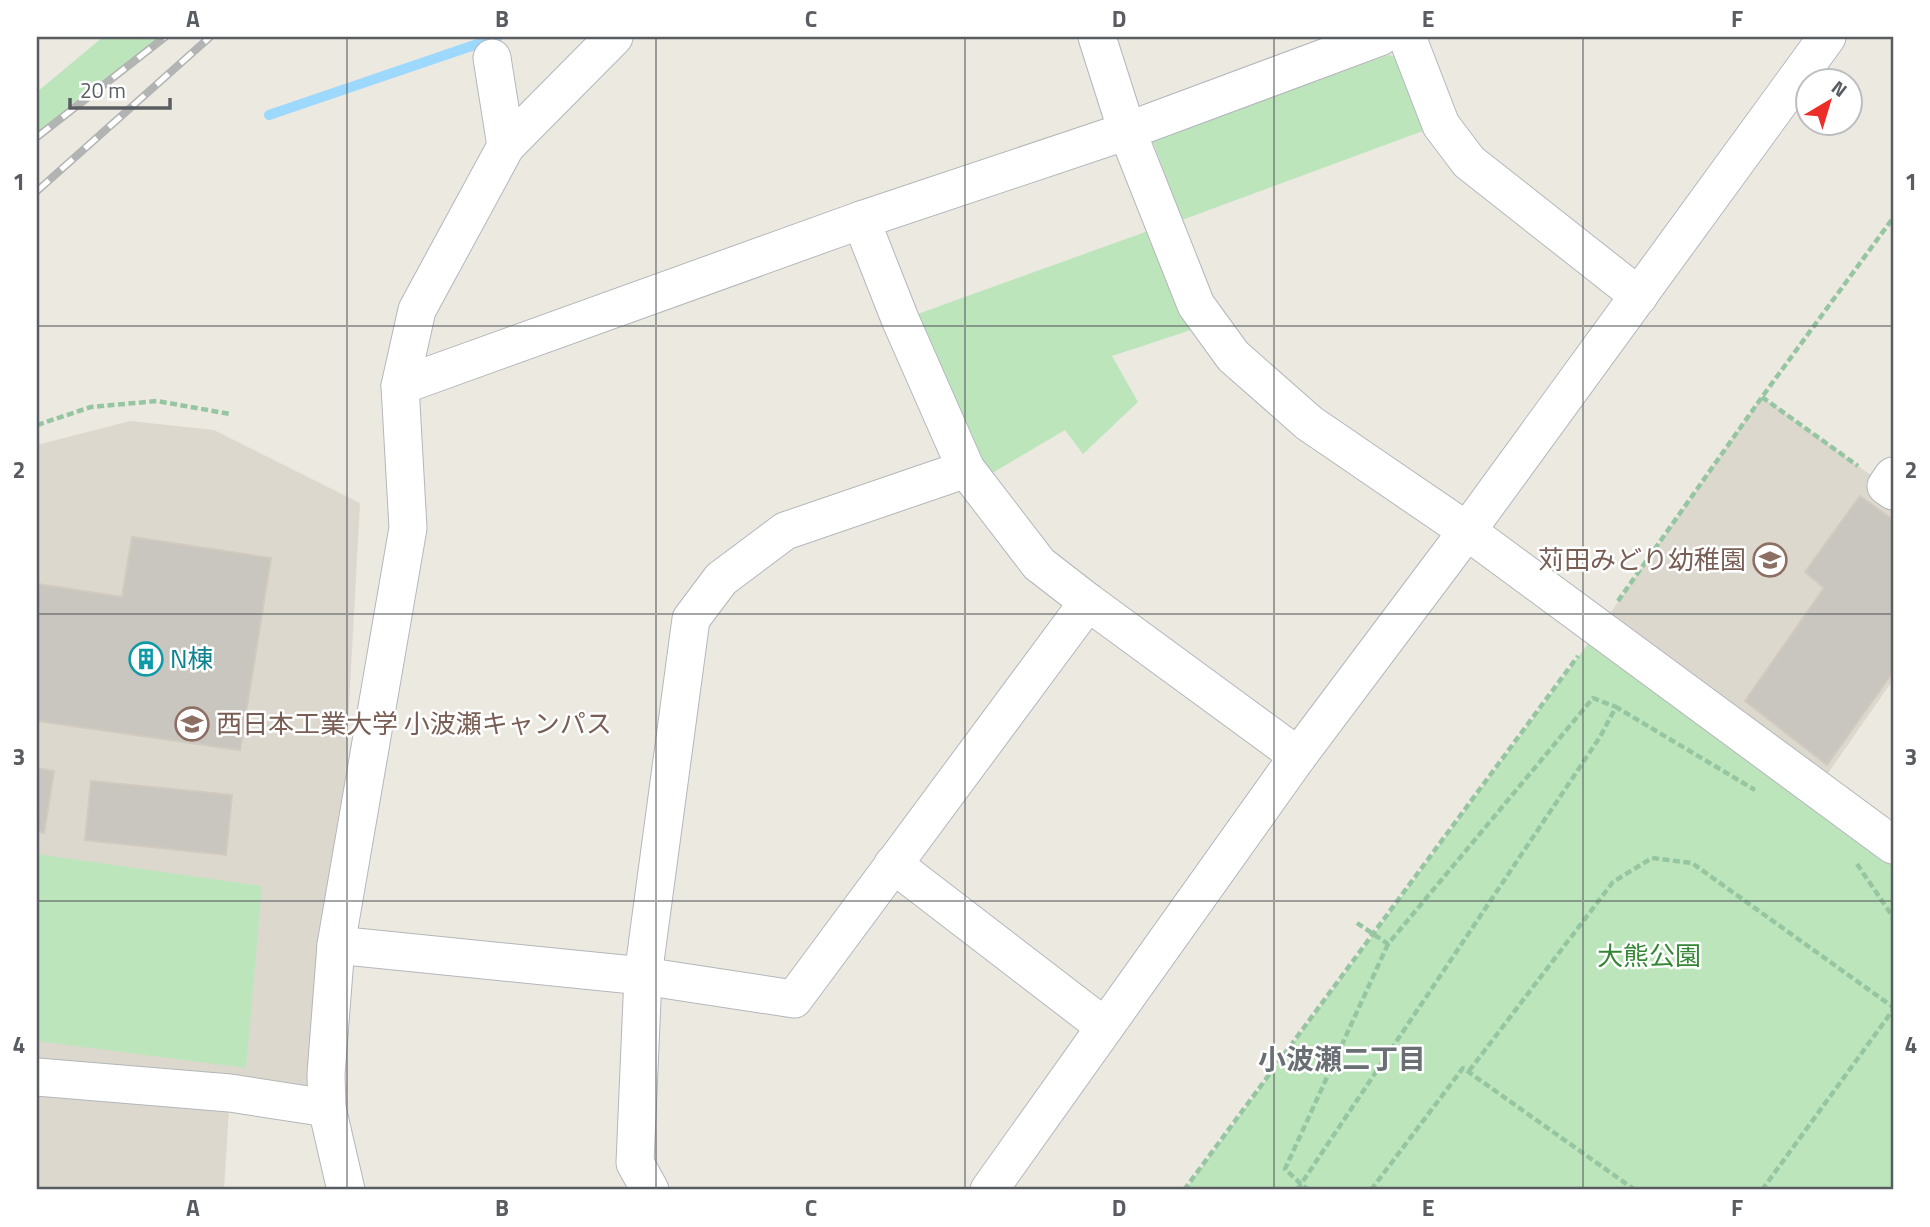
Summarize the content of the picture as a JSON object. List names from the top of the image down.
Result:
{
  "districts": ["小波瀬二丁目"],
  "parks": ["大熊公園"],
  "places": {
    "school or university": ["苅田みどり幼稚園", "西日本工業大学 小波瀬キャンパス"],
    "building": ["N棟"]
  },
  "scale_bar": "20 m",
  "north": "top right",
  "grid": {
    "columns": [
      "A",
      "B",
      "C",
      "D",
      "E",
      "F"
    ],
    "rows": [
      "1",
      "2",
      "3",
      "4"
    ]
  }
}
